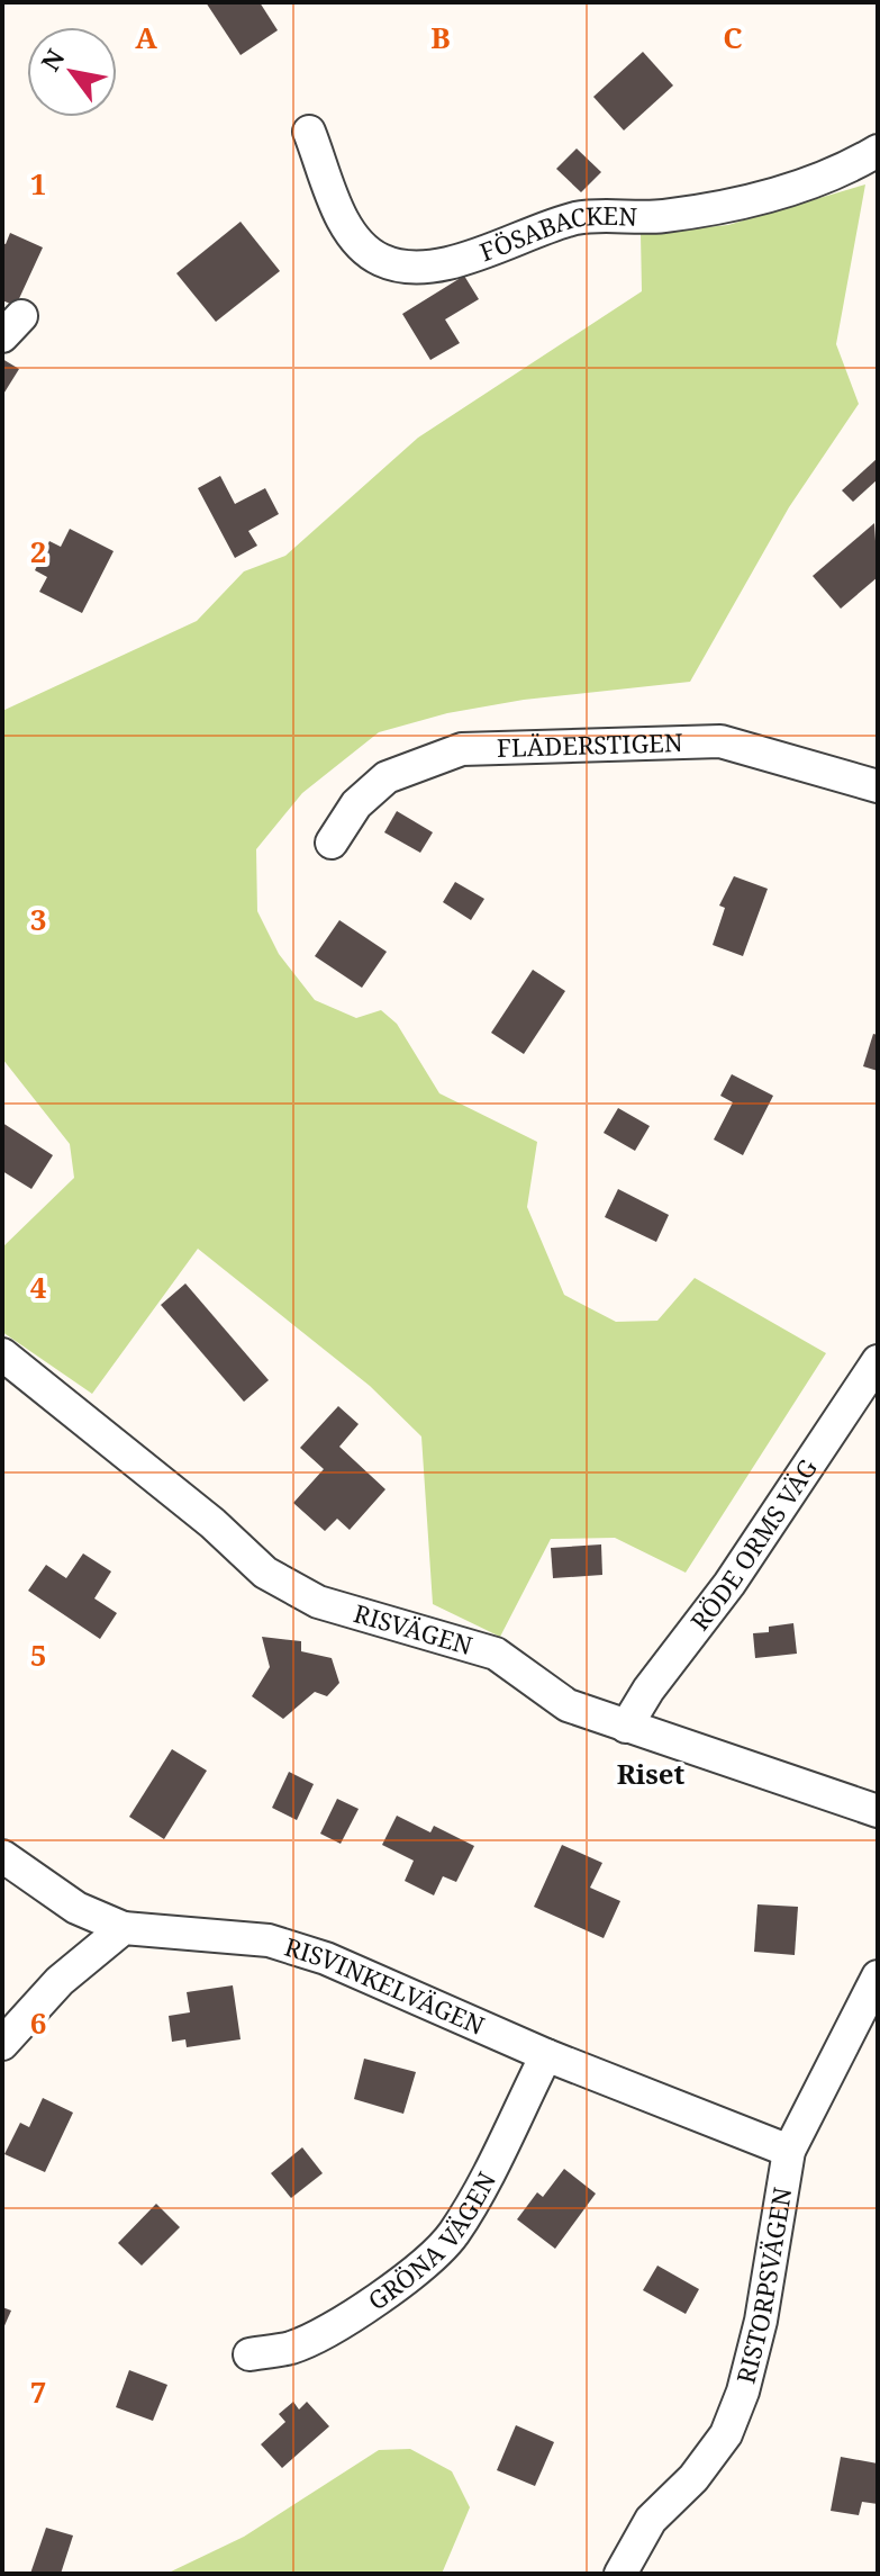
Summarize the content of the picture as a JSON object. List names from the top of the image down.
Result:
{
  "streets": {
    "street": [
      "FÖSABACKEN",
      "FLÄDERSTIGEN",
      "RÖDE ORMS VÄG",
      "RISVÄGEN",
      "RISVINKELVÄGEN",
      "GRÖNA VÄGEN",
      "RISTORPSVÄGEN"
    ]
  },
  "crossings": [
    ["RÖDE ORMS VÄG", "RISVÄGEN"],
    ["RISVINKELVÄGEN", "GRÖNA VÄGEN"],
    ["RISVINKELVÄGEN", "RISTORPSVÄGEN"]
  ],
  "districts": ["Riset"],
  "north": "top left",
  "grid": {
    "columns": ["A", "B", "C"],
    "rows": [
      "1",
      "2",
      "3",
      "4",
      "5",
      "6",
      "7"
    ]
  }
}
